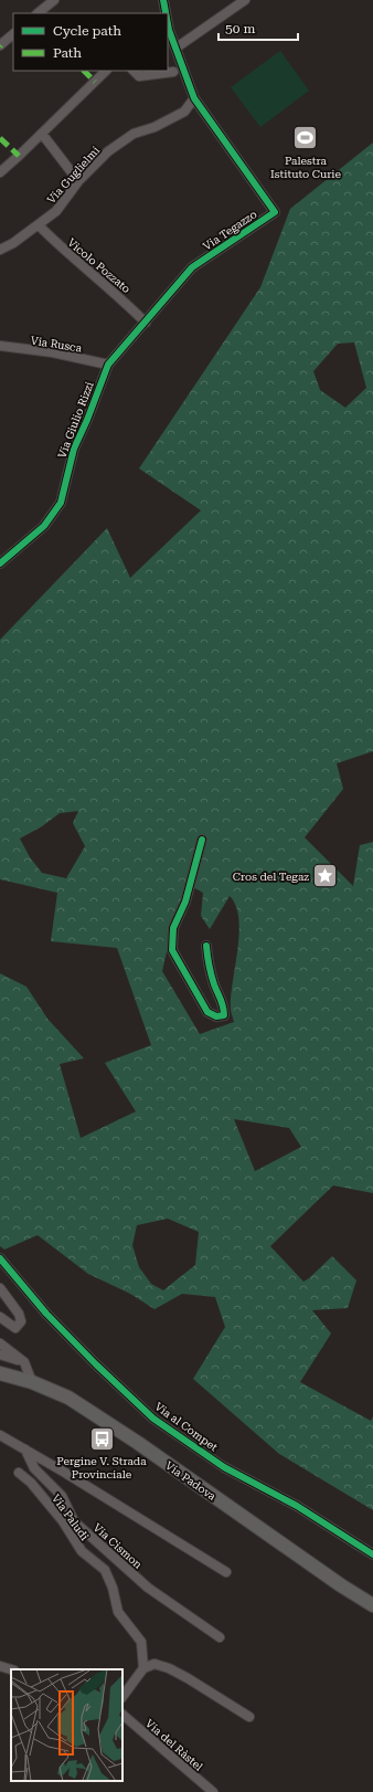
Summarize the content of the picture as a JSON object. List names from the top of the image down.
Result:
{
  "streets": {
    "main road": ["Via Padova"],
    "street": [
      "Via Guglielmi",
      "Via Tegazzo",
      "Vicolo Pozzato",
      "Via Rusca",
      "Via Giulio Rizzi",
      "Via al Compet",
      "Via Paludi",
      "Via Cismon",
      "Via del Ràstel"
    ]
  },
  "crossings": [
    ["Via Guglielmi", "Via Tegazzo"],
    ["Via Guglielmi", "Vicolo Pozzato"],
    ["Via Tegazzo", "Vicolo Pozzato"],
    ["Via Tegazzo", "Via Rusca"],
    ["Via Tegazzo", "Via Giulio Rizzi"],
    ["Via Rusca", "Via Giulio Rizzi"]
  ],
  "places": {
    "sports": ["Palestra Istituto Curie"],
    "place": ["Cros del Tegaz"],
    "bus stop": ["Pergine V. Strada Provinciale"]
  },
  "legend": ["Cycle path", "Path"],
  "scale_bar": "50 m"
}
